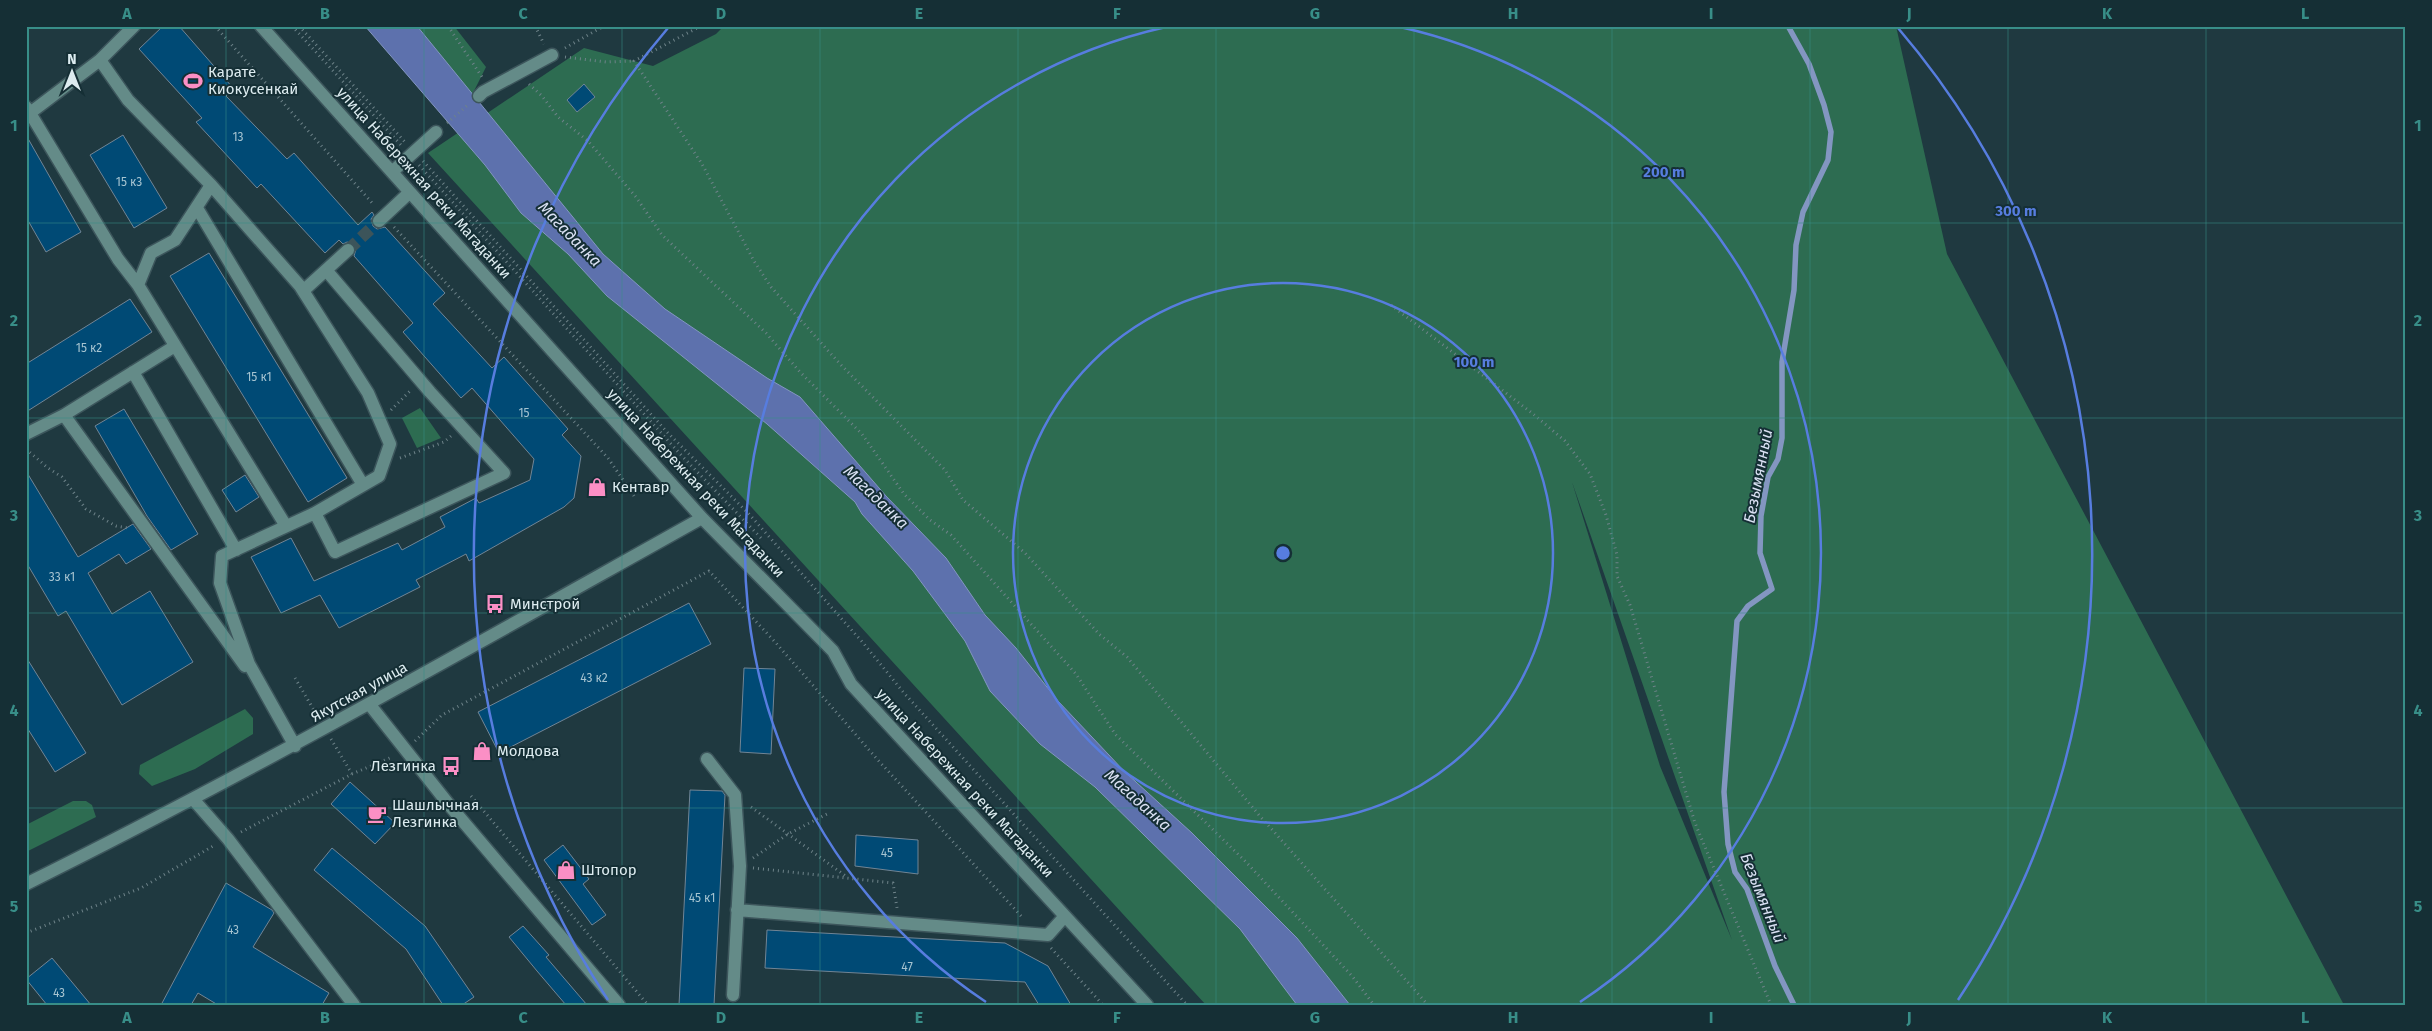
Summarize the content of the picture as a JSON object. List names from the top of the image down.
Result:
{
  "streets": {
    "street": ["улица Набережная реки Магаданки", "Якутская улица"]
  },
  "crossings": [
    ["улица Набережная реки Магаданки", "Якутская улица"]
  ],
  "water": ["Магаданка", "Безымянный"],
  "places": {
    "sports": ["Карате Киокусенкай"],
    "shop": ["Кентавр", "Молдова", "Штопор"],
    "bus stop": ["Минстрой", "Лезгинка"],
    "cafe": ["Шашлычная Лезгинка"]
  },
  "house_numbers": [
    "13",
    "15 к3",
    "15 к2",
    "15 к1",
    "15",
    "33 к1",
    "43 к2",
    "45",
    "45 к1",
    "43",
    "47",
    "43"
  ],
  "north": "top",
  "grid": {
    "columns": [
      "A",
      "B",
      "C",
      "D",
      "E",
      "F",
      "G",
      "H",
      "I",
      "J",
      "K",
      "L"
    ],
    "rows": [
      "1",
      "2",
      "3",
      "4",
      "5"
    ]
  },
  "rings": ["200 m", "300 m", "100 m"]
}
